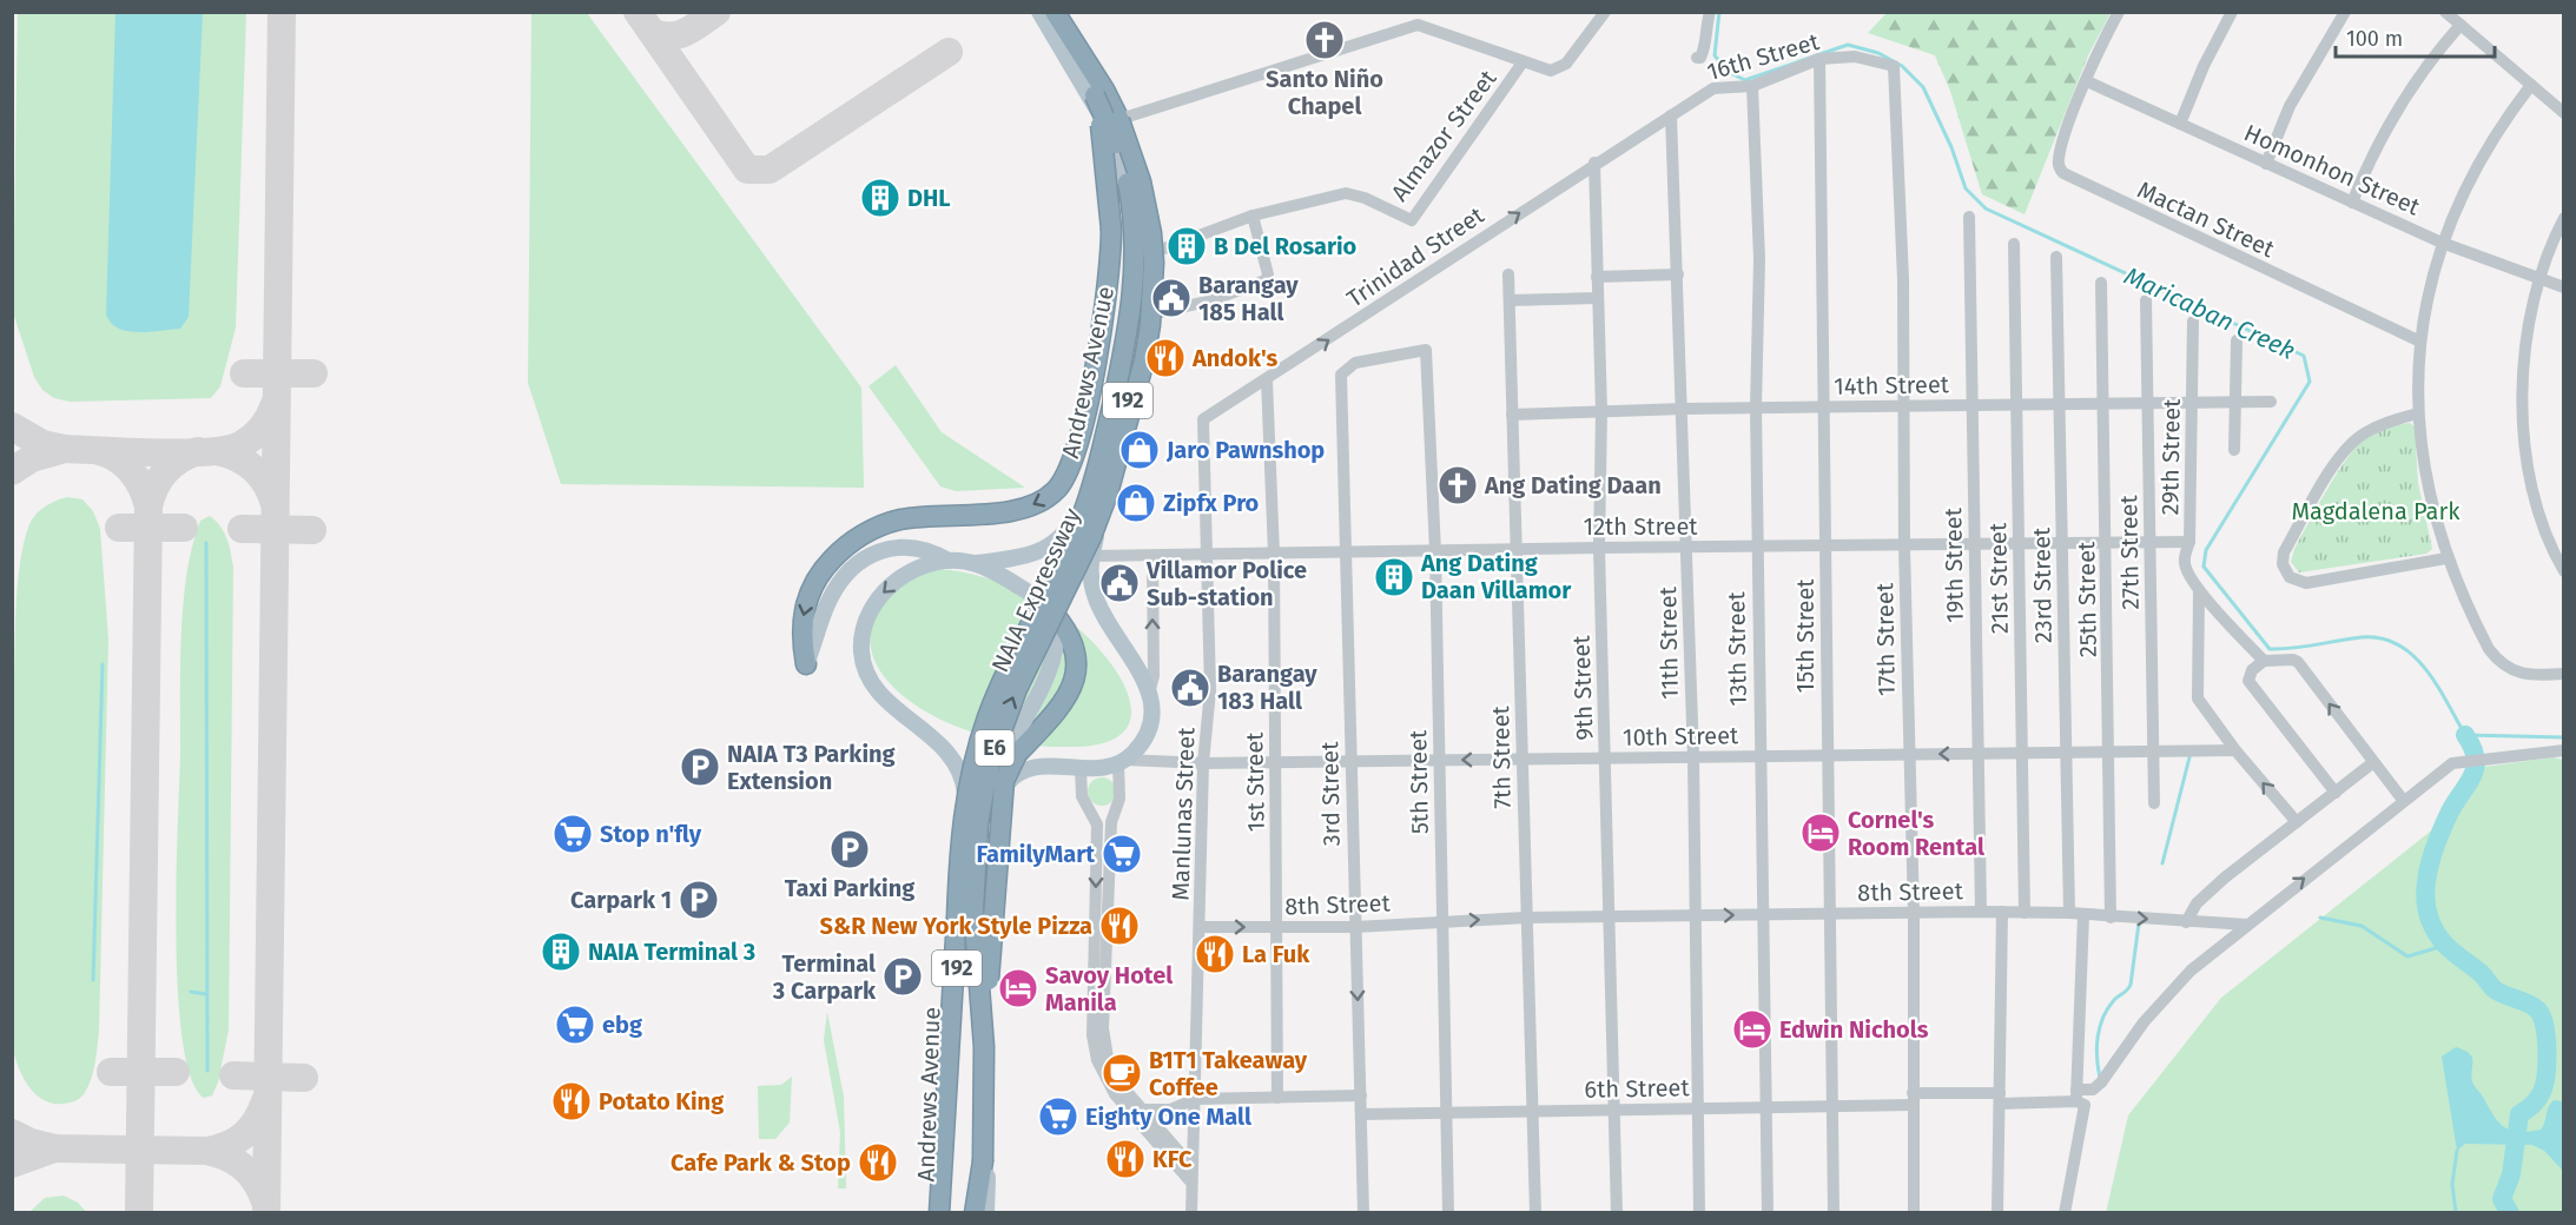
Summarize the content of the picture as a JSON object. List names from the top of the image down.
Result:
{
  "streets": {
    "highway": ["NAIA Expressway", "E6"],
    "main road": ["Andrews Avenue", "192"],
    "street": [
      "16th Street",
      "Almazor Street",
      "Homonhon Street",
      "Mactan Street",
      "Trinidad Street",
      "14th Street",
      "29th Street",
      "12th Street",
      "27th Street",
      "19th Street",
      "21st Street",
      "23rd Street",
      "25th Street",
      "15th Street",
      "17th Street",
      "11th Street",
      "13th Street",
      "9th Street",
      "10th Street",
      "7th Street",
      "1st Street",
      "5th Street",
      "3rd Street",
      "Manlunas Street",
      "8th Street",
      "6th Street"
    ]
  },
  "crossings": [
    ["16th Street", "Trinidad Street"],
    ["16th Street", "15th Street"],
    ["16th Street", "17th Street"],
    ["16th Street", "11th Street"],
    ["16th Street", "13th Street"],
    ["Almazor Street", "Andrews Avenue"],
    ["Homonhon Street", "Mactan Street"],
    ["Trinidad Street", "9th Street"],
    ["Trinidad Street", "1st Street"],
    ["Trinidad Street", "Manlunas Street"],
    ["Andrews Avenue", "192"],
    ["Andrews Avenue", "12th Street"],
    ["Andrews Avenue", "NAIA Expressway"],
    ["14th Street", "29th Street"],
    ["14th Street", "27th Street"],
    ["14th Street", "19th Street"],
    ["14th Street", "21st Street"],
    ["14th Street", "23rd Street"],
    ["14th Street", "25th Street"],
    ["14th Street", "15th Street"],
    ["14th Street", "17th Street"],
    ["14th Street", "11th Street"],
    ["14th Street", "13th Street"],
    ["14th Street", "9th Street"],
    ["14th Street", "7th Street"],
    ["192", "10th Street"],
    ["29th Street", "12th Street"],
    ["29th Street", "10th Street"],
    ["12th Street", "27th Street"],
    ["12th Street", "19th Street"],
    ["12th Street", "21st Street"],
    ["12th Street", "23rd Street"],
    ["12th Street", "25th Street"],
    ["12th Street", "15th Street"],
    ["12th Street", "17th Street"],
    ["12th Street", "11th Street"],
    ["12th Street", "13th Street"],
    ["12th Street", "9th Street"],
    ["12th Street", "7th Street"],
    ["12th Street", "1st Street"],
    ["12th Street", "5th Street"],
    ["12th Street", "3rd Street"],
    ["12th Street", "Manlunas Street"],
    ["27th Street", "10th Street"],
    ["19th Street", "10th Street"],
    ["19th Street", "8th Street"],
    ["21st Street", "10th Street"],
    ["21st Street", "8th Street"],
    ["23rd Street", "10th Street"],
    ["23rd Street", "8th Street"],
    ["25th Street", "10th Street"],
    ["25th Street", "8th Street"],
    ["15th Street", "10th Street"],
    ["15th Street", "8th Street"],
    ["15th Street", "6th Street"],
    ["17th Street", "10th Street"],
    ["17th Street", "8th Street"],
    ["17th Street", "6th Street"],
    ["11th Street", "10th Street"],
    ["11th Street", "8th Street"],
    ["11th Street", "6th Street"],
    ["13th Street", "10th Street"],
    ["13th Street", "8th Street"],
    ["13th Street", "6th Street"],
    ["9th Street", "10th Street"],
    ["9th Street", "8th Street"],
    ["9th Street", "6th Street"],
    ["10th Street", "7th Street"],
    ["10th Street", "1st Street"],
    ["10th Street", "5th Street"],
    ["10th Street", "3rd Street"],
    ["10th Street", "Manlunas Street"],
    ["7th Street", "8th Street"],
    ["7th Street", "6th Street"],
    ["1st Street", "8th Street"],
    ["5th Street", "3rd Street"],
    ["5th Street", "8th Street"],
    ["5th Street", "6th Street"],
    ["3rd Street", "8th Street"],
    ["3rd Street", "6th Street"],
    ["Manlunas Street", "8th Street"]
  ],
  "one_way": ["Trinidad Street"],
  "water": ["Maricaban Creek"],
  "parks": ["Magdalena Park"],
  "places": {
    "church": ["Santo Niño Chapel", "Ang Dating Daan"],
    "building": [
      "DHL",
      "B Del Rosario",
      "Ang Dating Daan Villamor",
      "NAIA Terminal 3"
    ],
    "public building": ["Barangay 185 Hall", "Villamor Police Sub-station", "Barangay 183 Hall"],
    "restaurant": [
      "Andok's",
      "S&R New York Style Pizza",
      "La Fuk",
      "Potato King",
      "KFC",
      "Cafe Park & Stop"
    ],
    "shop": ["Jaro Pawnshop", "Zipfx Pro"],
    "parking": [
      "NAIA T3 Parking Extension",
      "Taxi Parking",
      "Carpark 1",
      "Terminal 3 Carpark"
    ],
    "hotel": ["Cornel's Room Rental", "Savoy Hotel Manila", "Edwin Nichols"],
    "supermarket": [
      "Stop n'fly",
      "FamilyMart",
      "ebg",
      "Eighty One Mall"
    ],
    "cafe": ["B1T1 Takeaway Coffee"]
  },
  "scale_bar": "100 m"
}
